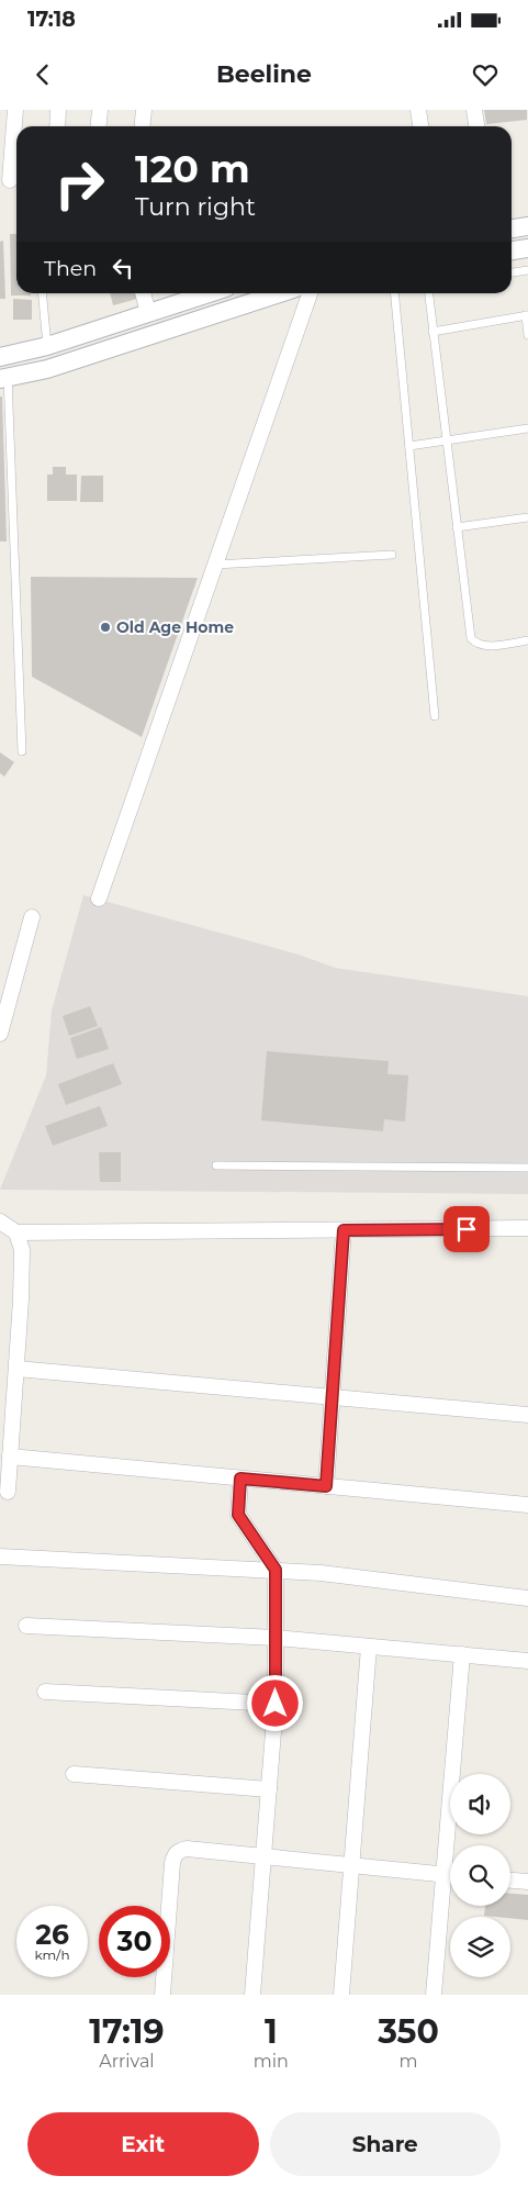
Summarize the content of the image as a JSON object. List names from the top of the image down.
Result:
{
  "places": ["Old Age Home"],
  "page": {
    "status": "17:18",
    "header": "Beeline",
    "turn": ["120 m", "Turn right"],
    "then": "Then",
    "speed": "26 km/h",
    "limit": "30",
    "eta": [
      "17:19",
      "Arrival",
      "1",
      "min",
      "350",
      "m"
    ],
    "buttons": ["Exit", "Share"]
  }
}
